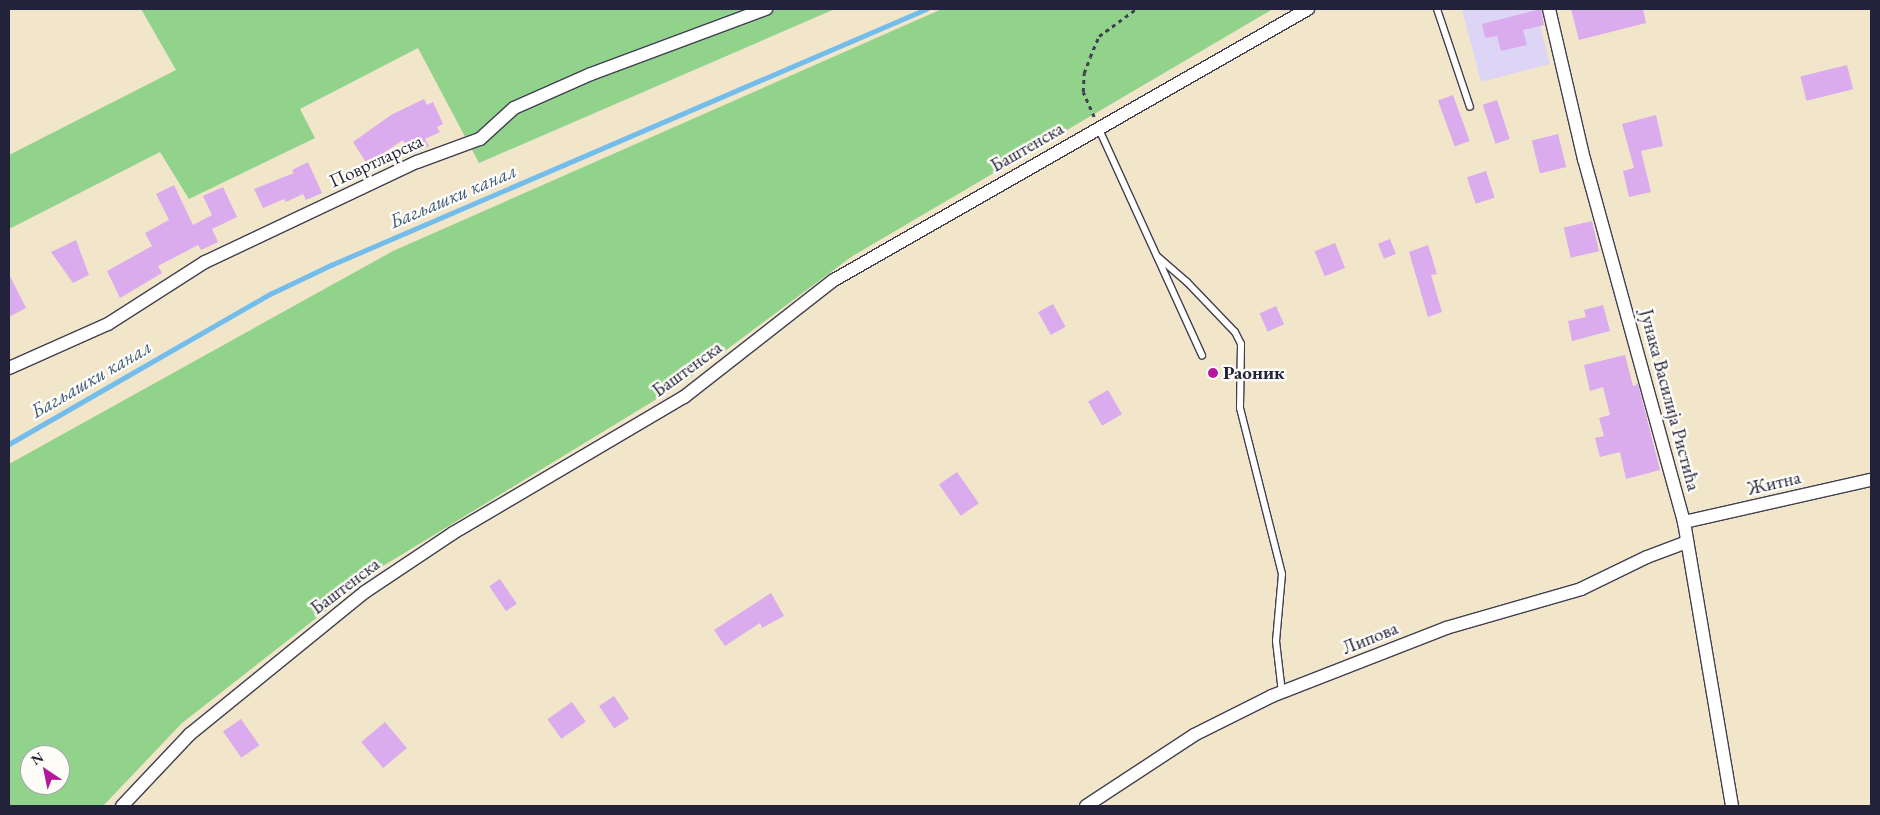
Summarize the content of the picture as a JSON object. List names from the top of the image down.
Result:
{
  "streets": {
    "street": [
      "Баштенска",
      "Повртларска",
      "Јунака Василија Ристића",
      "Житна",
      "Липова"
    ]
  },
  "crossings": [
    ["Јунака Василија Ристића", "Житна"],
    ["Јунака Василија Ристића", "Липова"]
  ],
  "water": ["Багљашки канал"],
  "places": ["Раоник"],
  "north": "top left"
}
